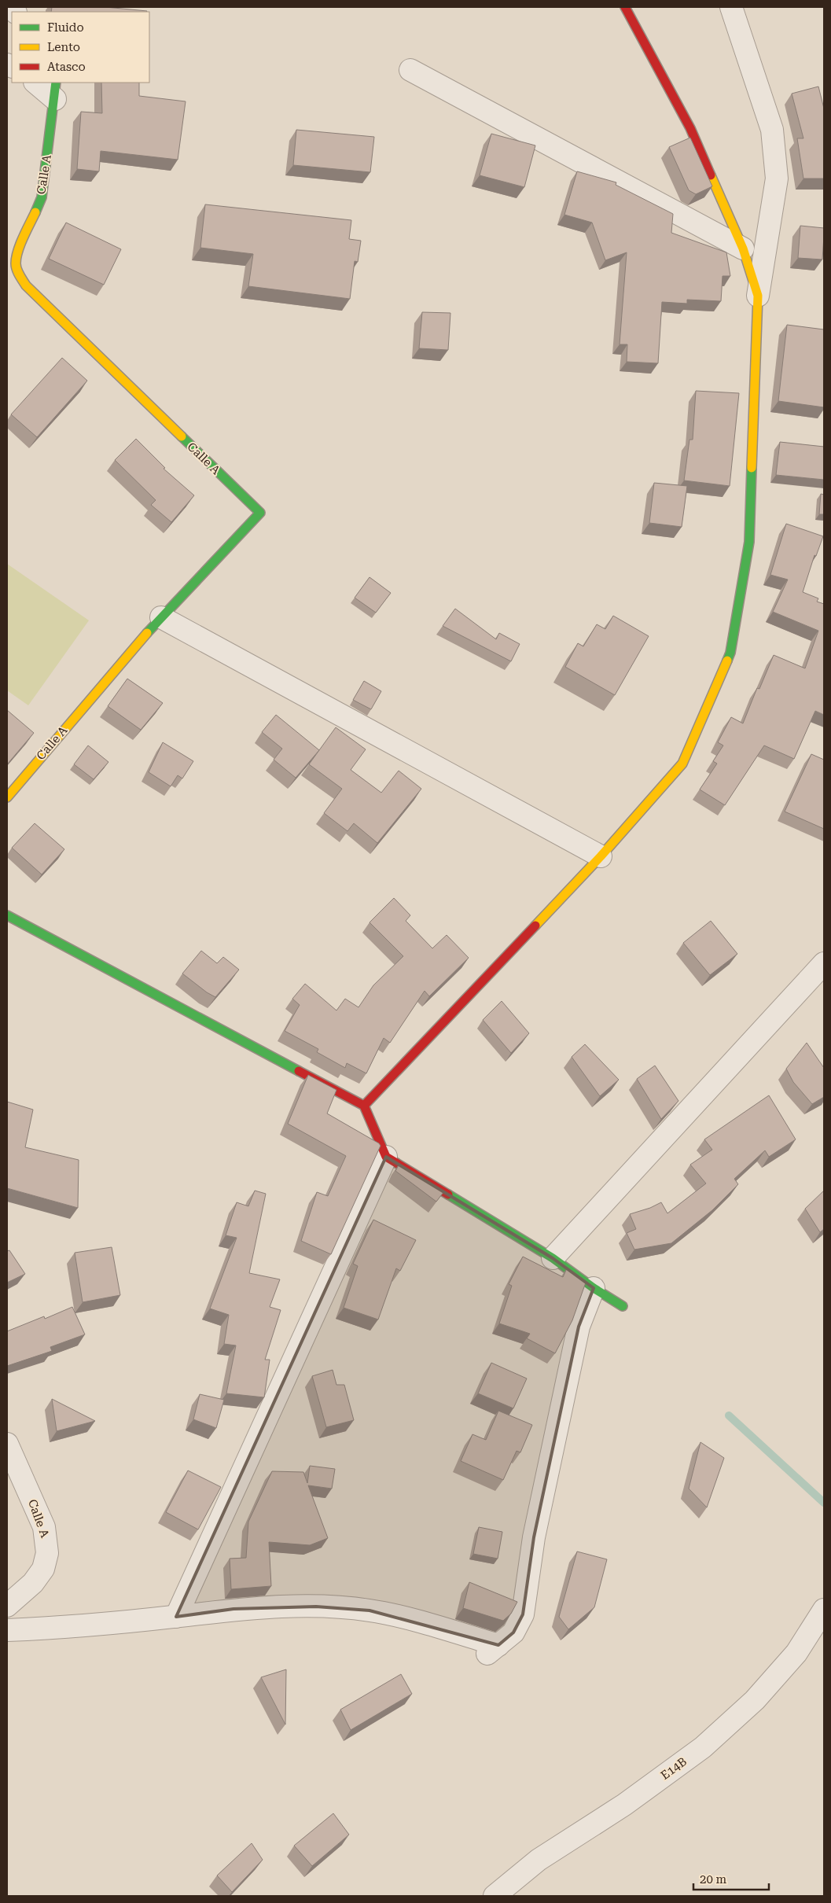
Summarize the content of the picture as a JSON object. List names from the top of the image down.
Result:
{
  "streets": {
    "street": ["Calle A", "E14B"]
  },
  "legend": ["Fluido", "Lento", "Atasco"],
  "scale_bar": "20 m"
}
